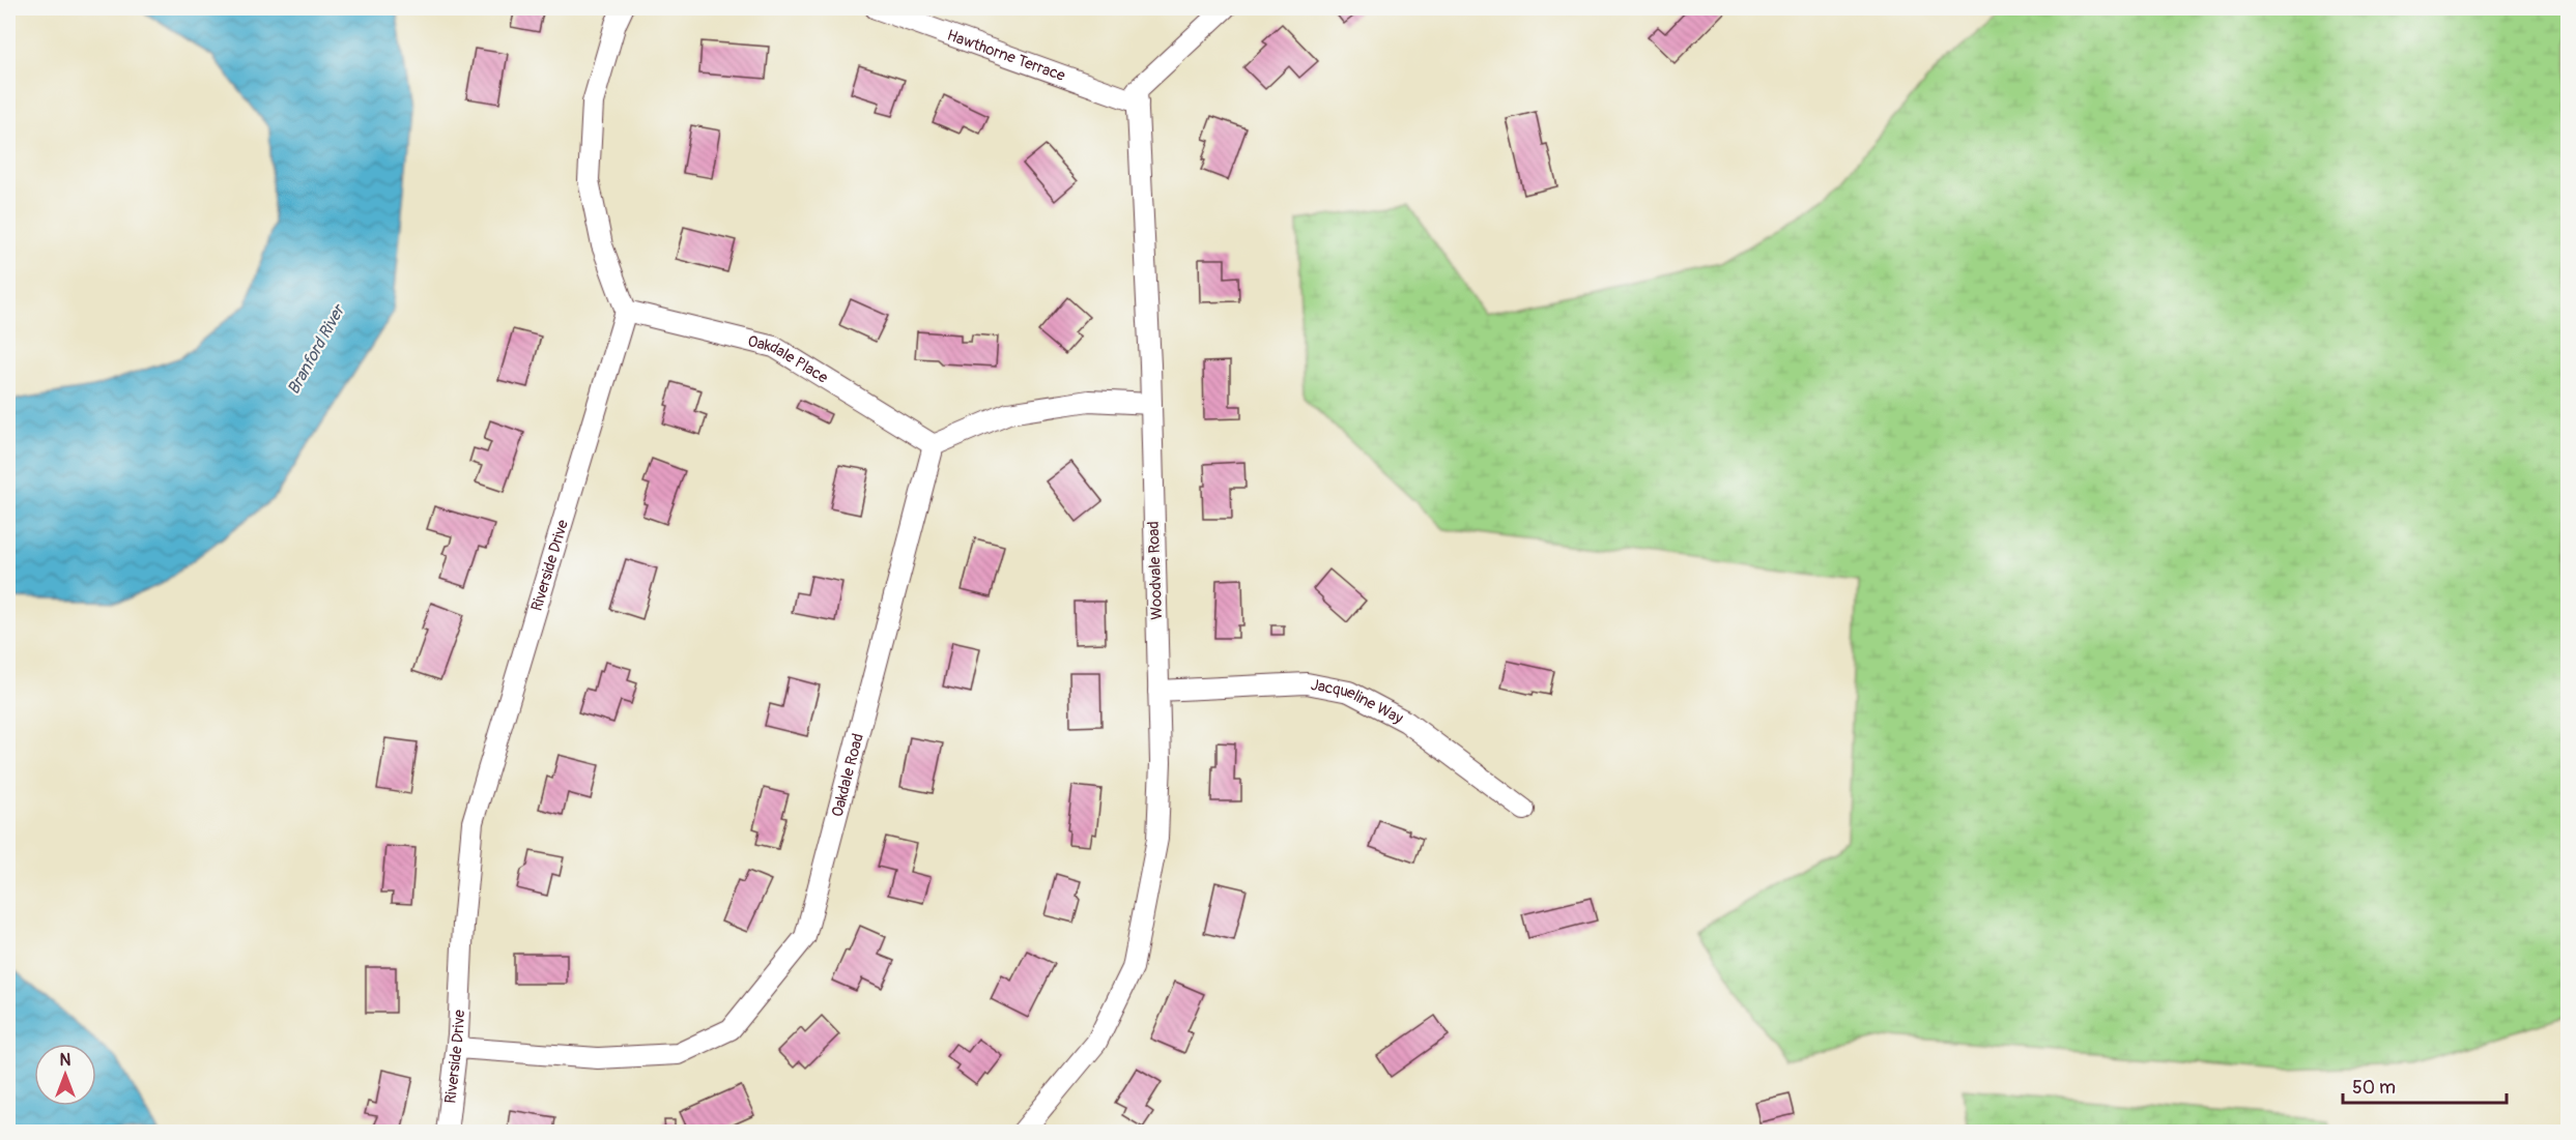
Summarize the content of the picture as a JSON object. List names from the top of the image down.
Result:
{
  "streets": {
    "street": [
      "Hawthorne Terrace",
      "Oakdale Place",
      "Riverside Drive",
      "Woodvale Road",
      "Jacqueline Way",
      "Oakdale Road"
    ]
  },
  "crossings": [
    ["Hawthorne Terrace", "Woodvale Road"],
    ["Oakdale Place", "Riverside Drive"],
    ["Oakdale Place", "Oakdale Road"],
    ["Riverside Drive", "Oakdale Road"],
    ["Woodvale Road", "Jacqueline Way"]
  ],
  "water": ["Branford River"],
  "scale_bar": "50 m",
  "north": "top"
}
